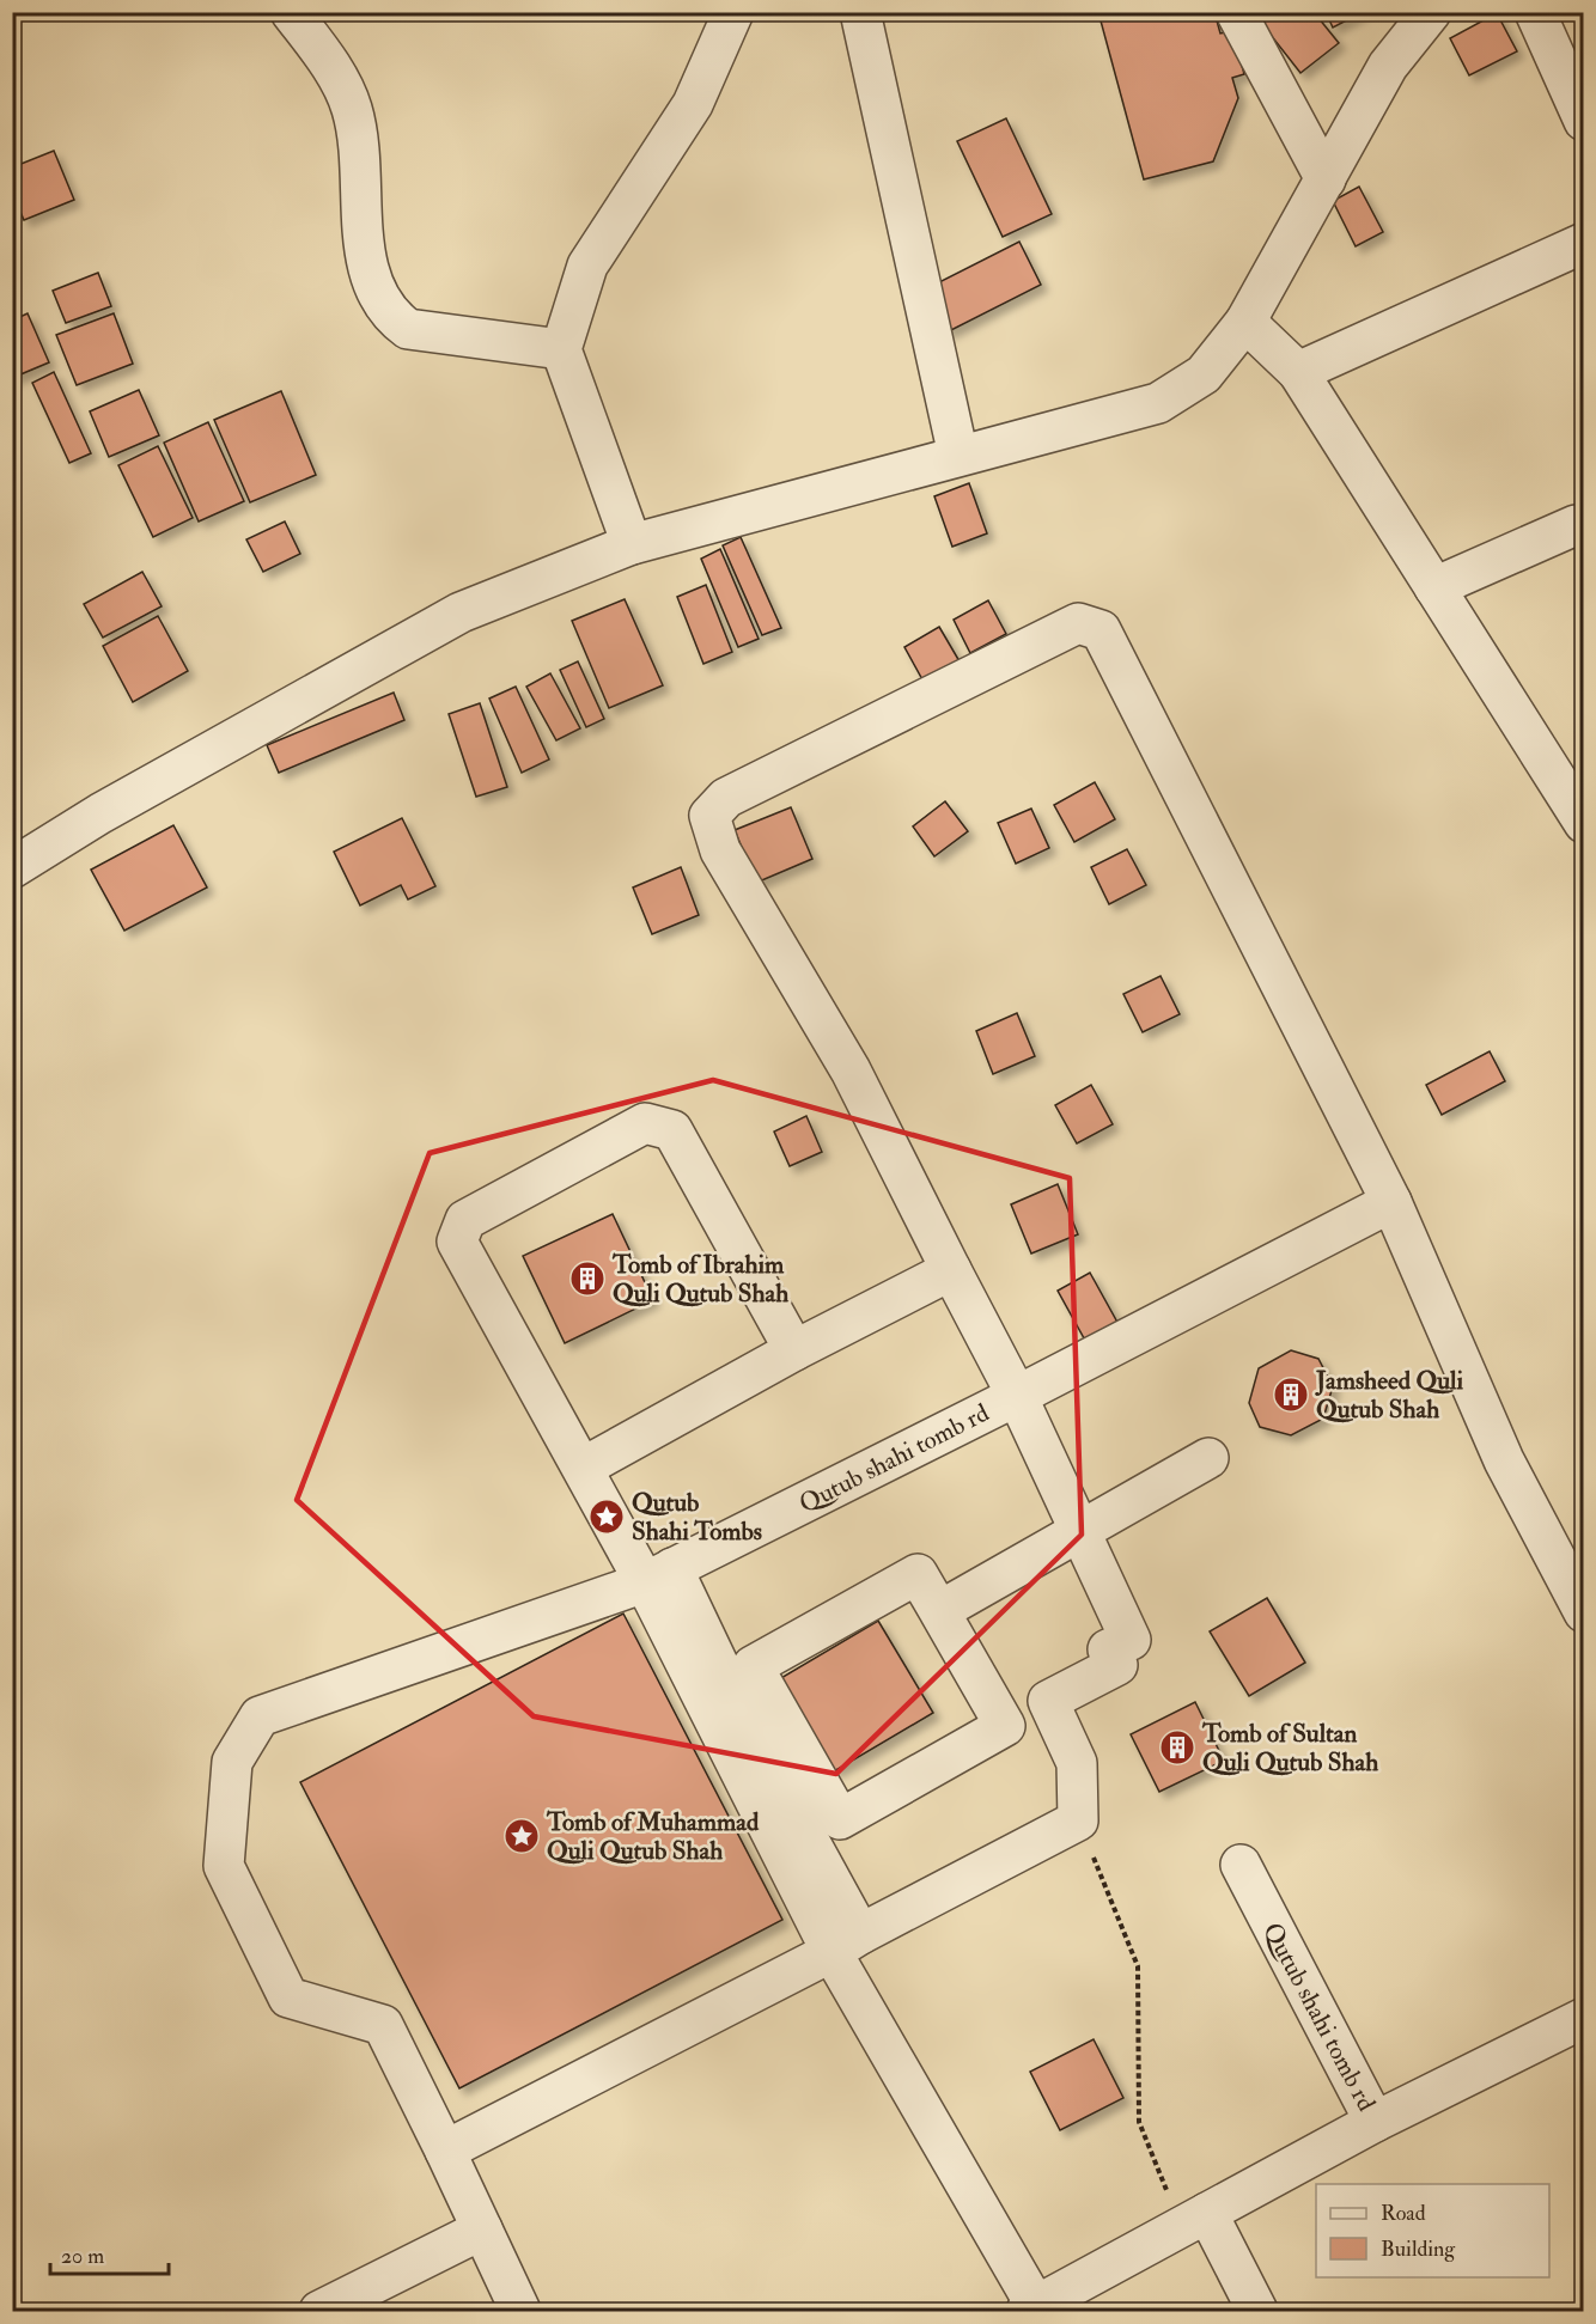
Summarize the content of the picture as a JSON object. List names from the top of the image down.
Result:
{
  "streets": {
    "street": ["Qutub shahi tomb rd"]
  },
  "places": {
    "building": ["Tomb of Ibrahim Quli Qutub Shah", "Jamsheed Quli Qutub Shah", "Tomb of Sultan Quli Qutub Shah"],
    "place": ["Qutub Shahi Tombs", "Tomb of Muhammad Quli Qutub Shah"]
  },
  "legend": ["Road", "Building"],
  "scale_bar": "20 m"
}
